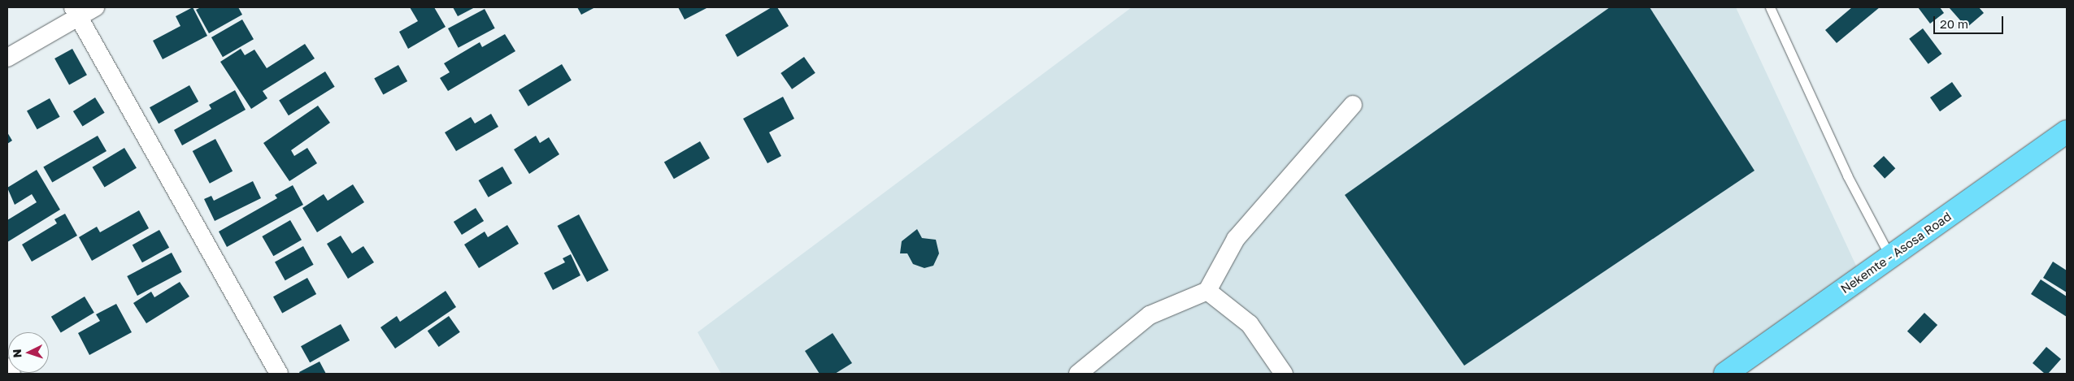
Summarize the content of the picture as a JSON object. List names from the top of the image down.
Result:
{
  "streets": {
    "highway": ["Nekemte - Asosa Road"]
  },
  "scale_bar": "20 m",
  "north": "left"
}
